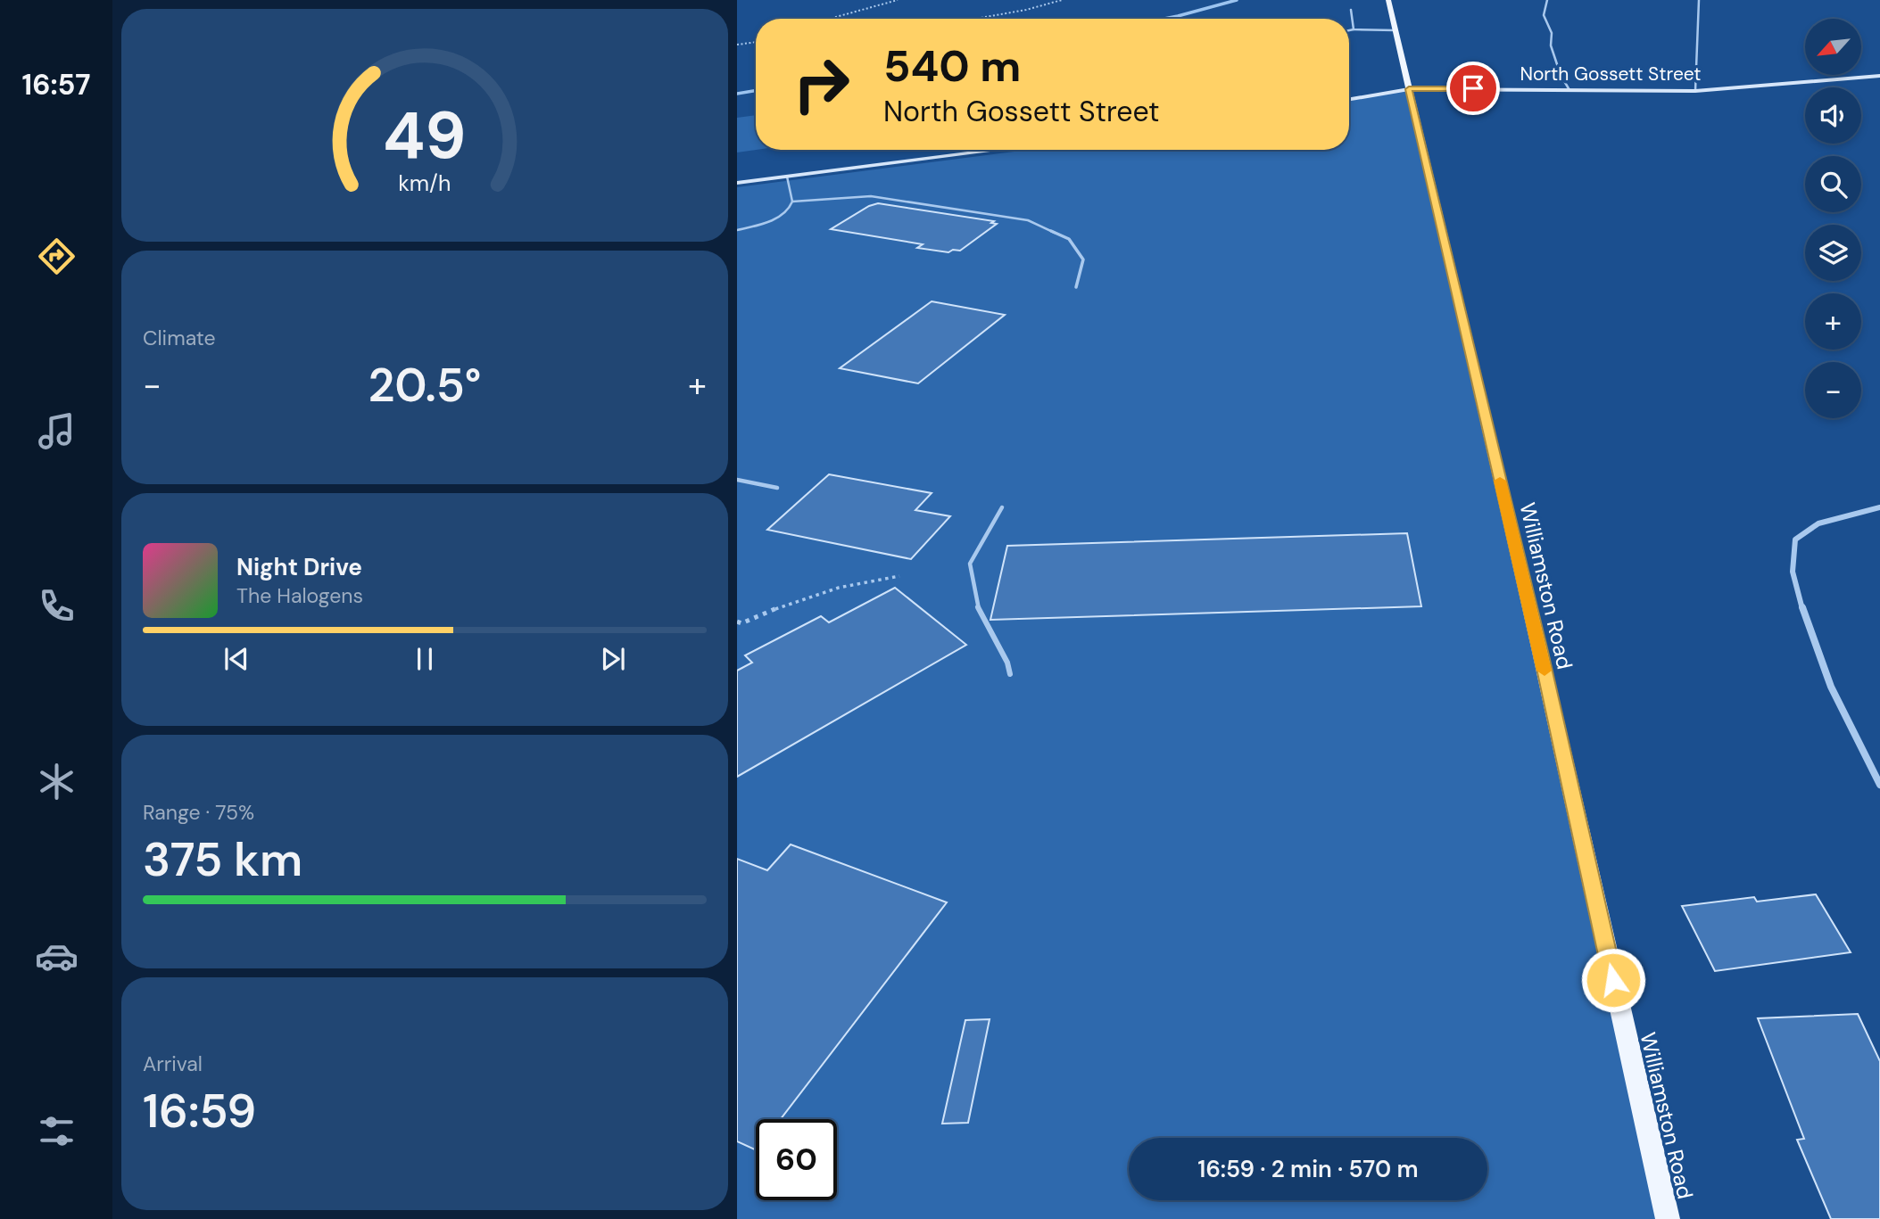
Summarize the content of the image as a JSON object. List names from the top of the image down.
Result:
{
  "streets": {
    "main road": ["North Gossett Street", "Williamston Road"]
  },
  "crossings": [
    ["North Gossett Street", "Williamston Road"]
  ],
  "north": "bottom left",
  "page": {
    "tabs": "16:57",
    "map_buttons": ["+", "−"],
    "turn": ["540 m", "North Gossett Street"],
    "tile": [
      "Climate",
      ["Range · 75%", "375 km"],
      ["Arrival", "16:59"]
    ],
    "heat": ["−", "20.5°", "+"],
    "song": ["Night Drive", "The Halogens"],
    "limit": "60",
    "trip": "16:59 · 2 min · 570 m",
    "gauge": ["49", "km/h"]
  }
}
